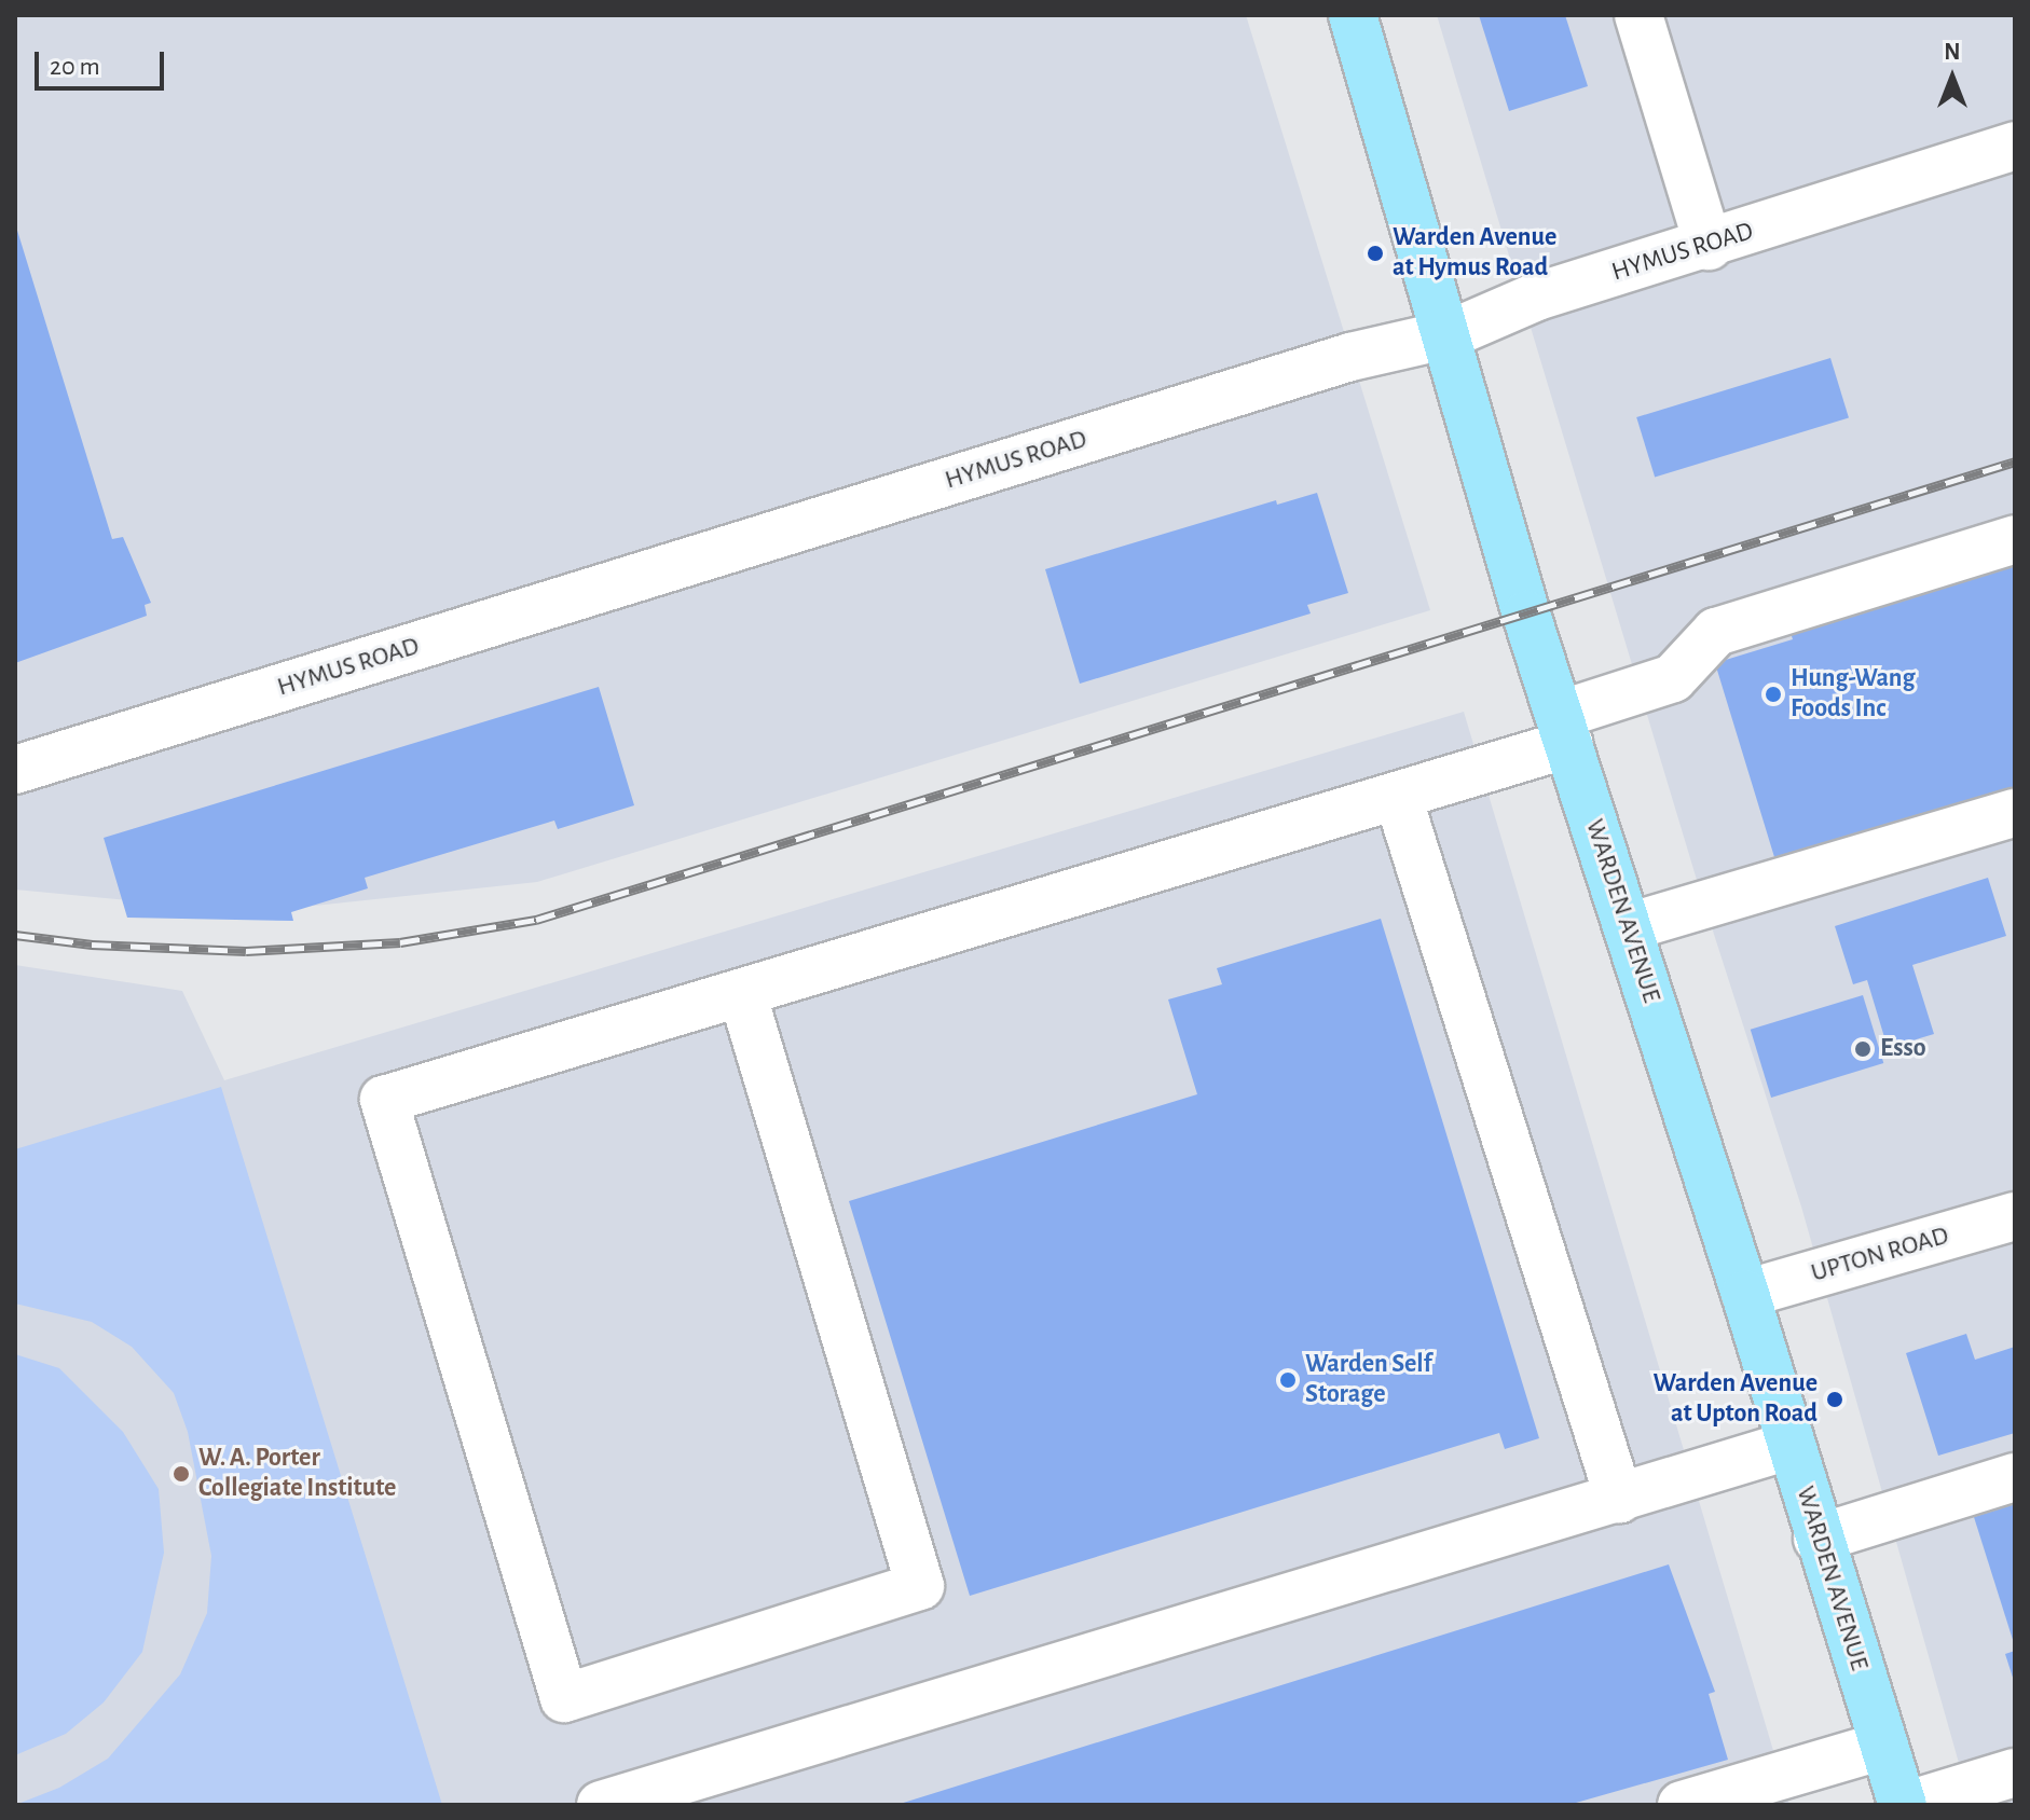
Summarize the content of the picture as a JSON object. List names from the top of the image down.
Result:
{
  "streets": {
    "main road": ["WARDEN AVENUE"],
    "street": ["HYMUS ROAD", "UPTON ROAD"]
  },
  "crossings": [
    ["HYMUS ROAD", "WARDEN AVENUE"],
    ["WARDEN AVENUE", "UPTON ROAD"]
  ],
  "places": [
    "Warden Avenue at Hymus Road",
    "Hung-Wang Foods Inc",
    "Esso",
    "Warden Self Storage",
    "Warden Avenue at Upton Road",
    "W. A. Porter Collegiate Institute"
  ],
  "scale_bar": "20 m",
  "north": "top"
}
